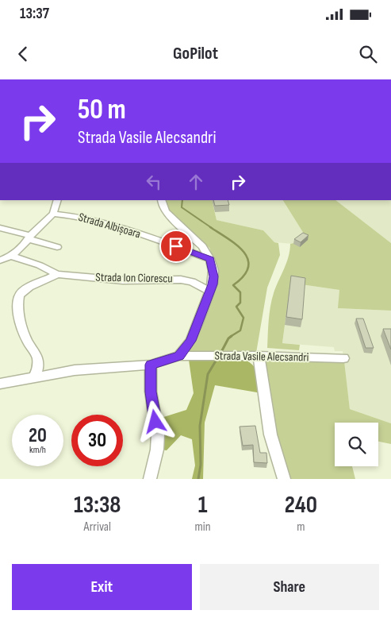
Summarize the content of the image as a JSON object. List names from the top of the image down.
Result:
{
  "streets": {
    "street": ["Strada Albișoara", "Strada Ion Ciorescu", "Strada Vasile Alecsandri"]
  },
  "page": {
    "status": "13:37",
    "header": "GoPilot",
    "turn": ["50 m", "Strada Vasile Alecsandri"],
    "speed": "20 km/h",
    "limit": "30",
    "eta": [
      "13:38",
      "Arrival",
      "1",
      "min",
      "240",
      "m"
    ],
    "buttons": ["Exit", "Share"]
  }
}
